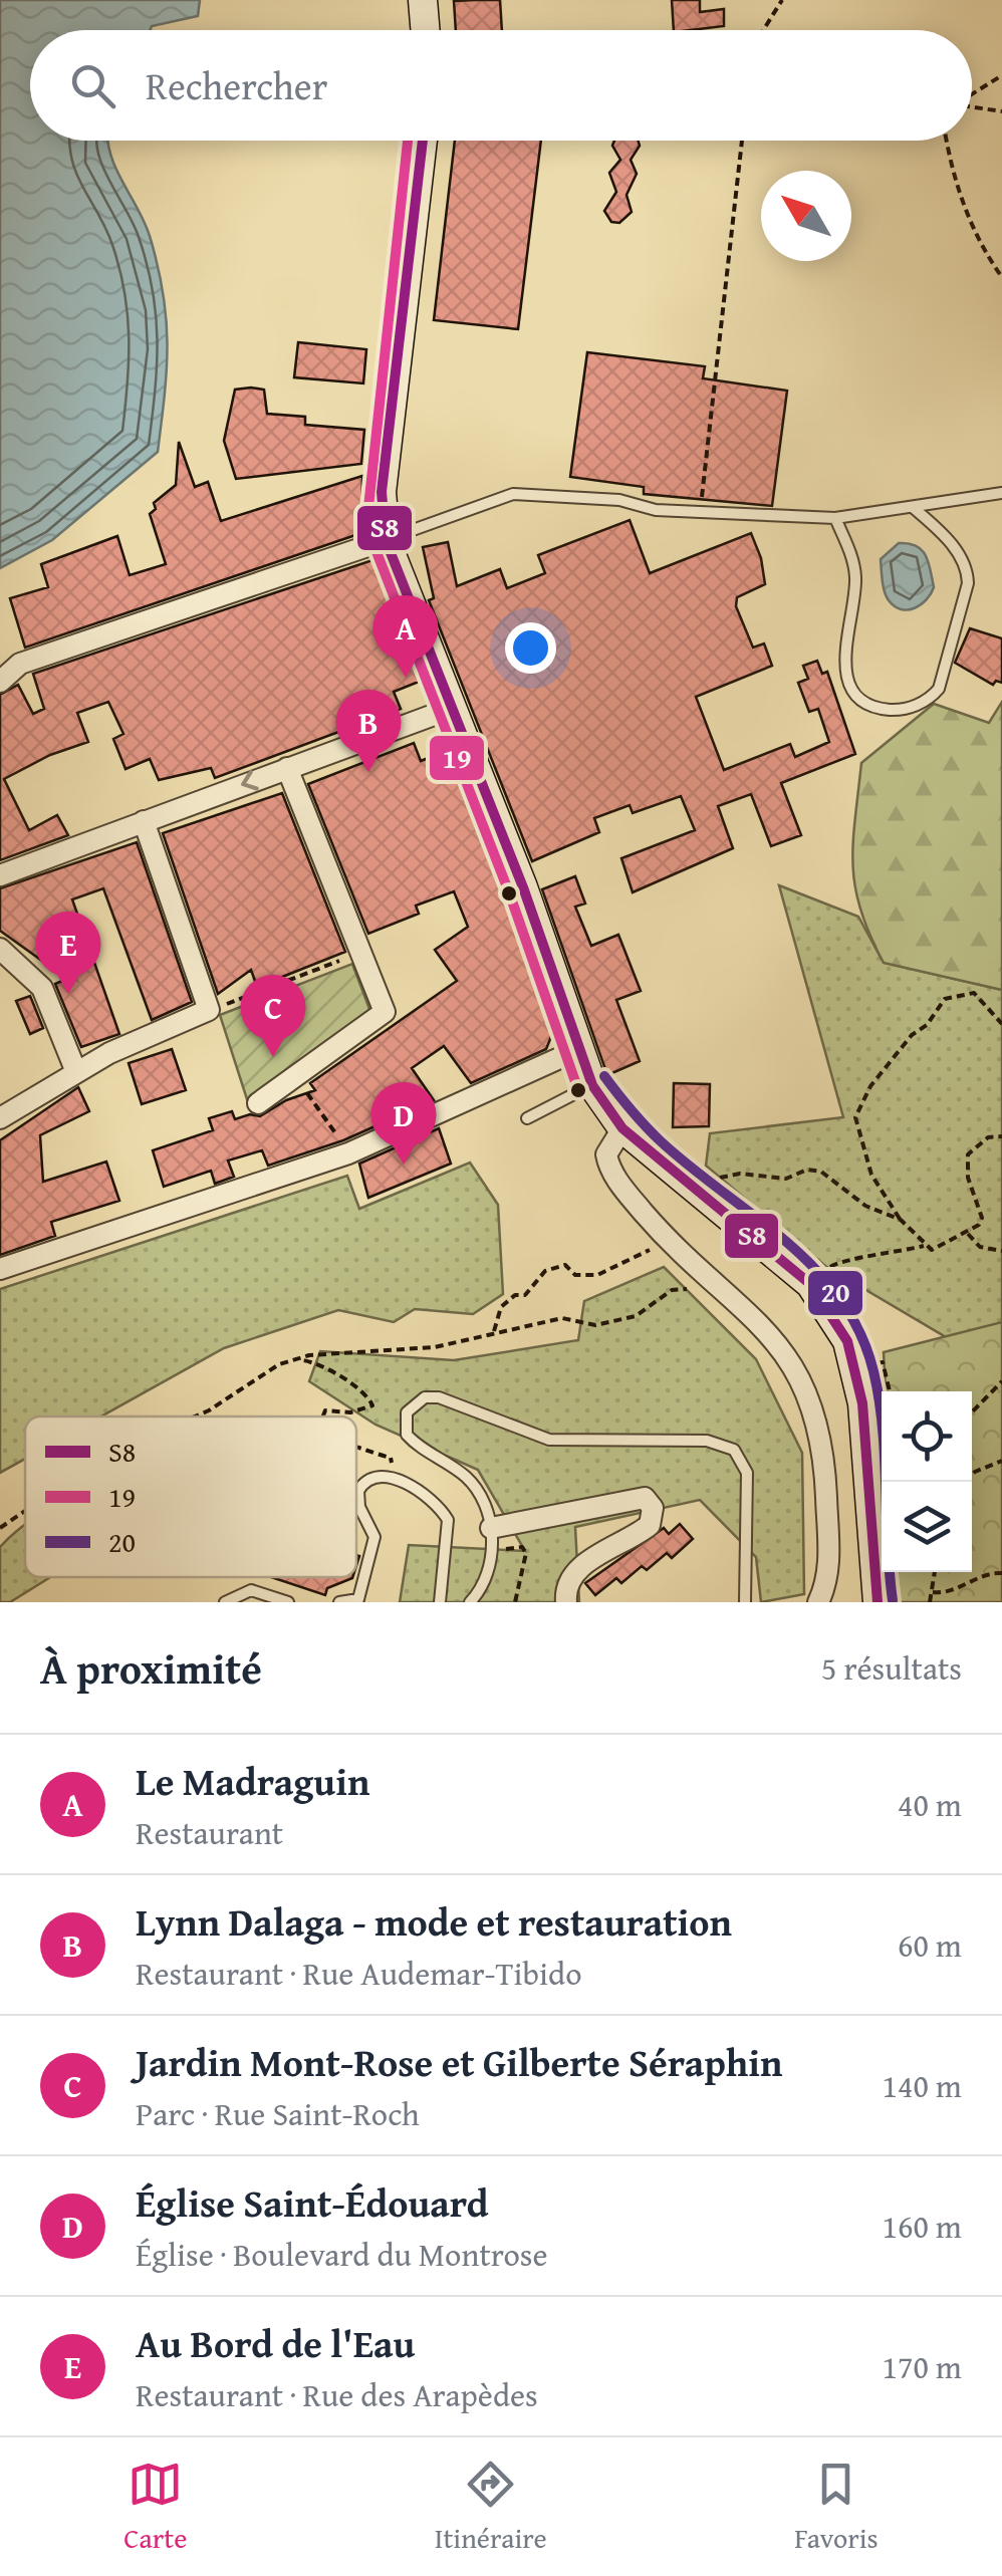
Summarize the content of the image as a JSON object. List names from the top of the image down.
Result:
{
  "lines": ["transit line S8", "transit line 19", "transit line 20"],
  "legend": ["S8", "19", "20"],
  "north": "top left",
  "page": {
    "search": "Rechercher",
    "pins": [
      "A",
      "B",
      "E",
      "C",
      "D"
    ],
    "heading": ["À proximité", "5 résultats"],
    "list": [
      {
        "mark": "A",
        "name": "Le Madraguin",
        "note": "Restaurant",
        "value": "40 m"
      },
      {
        "mark": "B",
        "name": "Lynn Dalaga - mode et restauration",
        "note": "Restaurant · Rue Audemar-Tibido",
        "value": "60 m"
      },
      {
        "mark": "C",
        "name": "Jardin Mont-Rose et Gilberte Séraphin",
        "note": "Parc · Rue Saint-Roch",
        "value": "140 m"
      },
      {
        "mark": "D",
        "name": "Église Saint-Édouard",
        "note": "Église · Boulevard du Montrose",
        "value": "160 m"
      },
      {
        "mark": "E",
        "name": "Au Bord de l'Eau",
        "note": "Restaurant · Rue des Arapèdes",
        "value": "170 m"
      }
    ],
    "nav": ["Carte", "Itinéraire", "Favoris"]
  }
}
